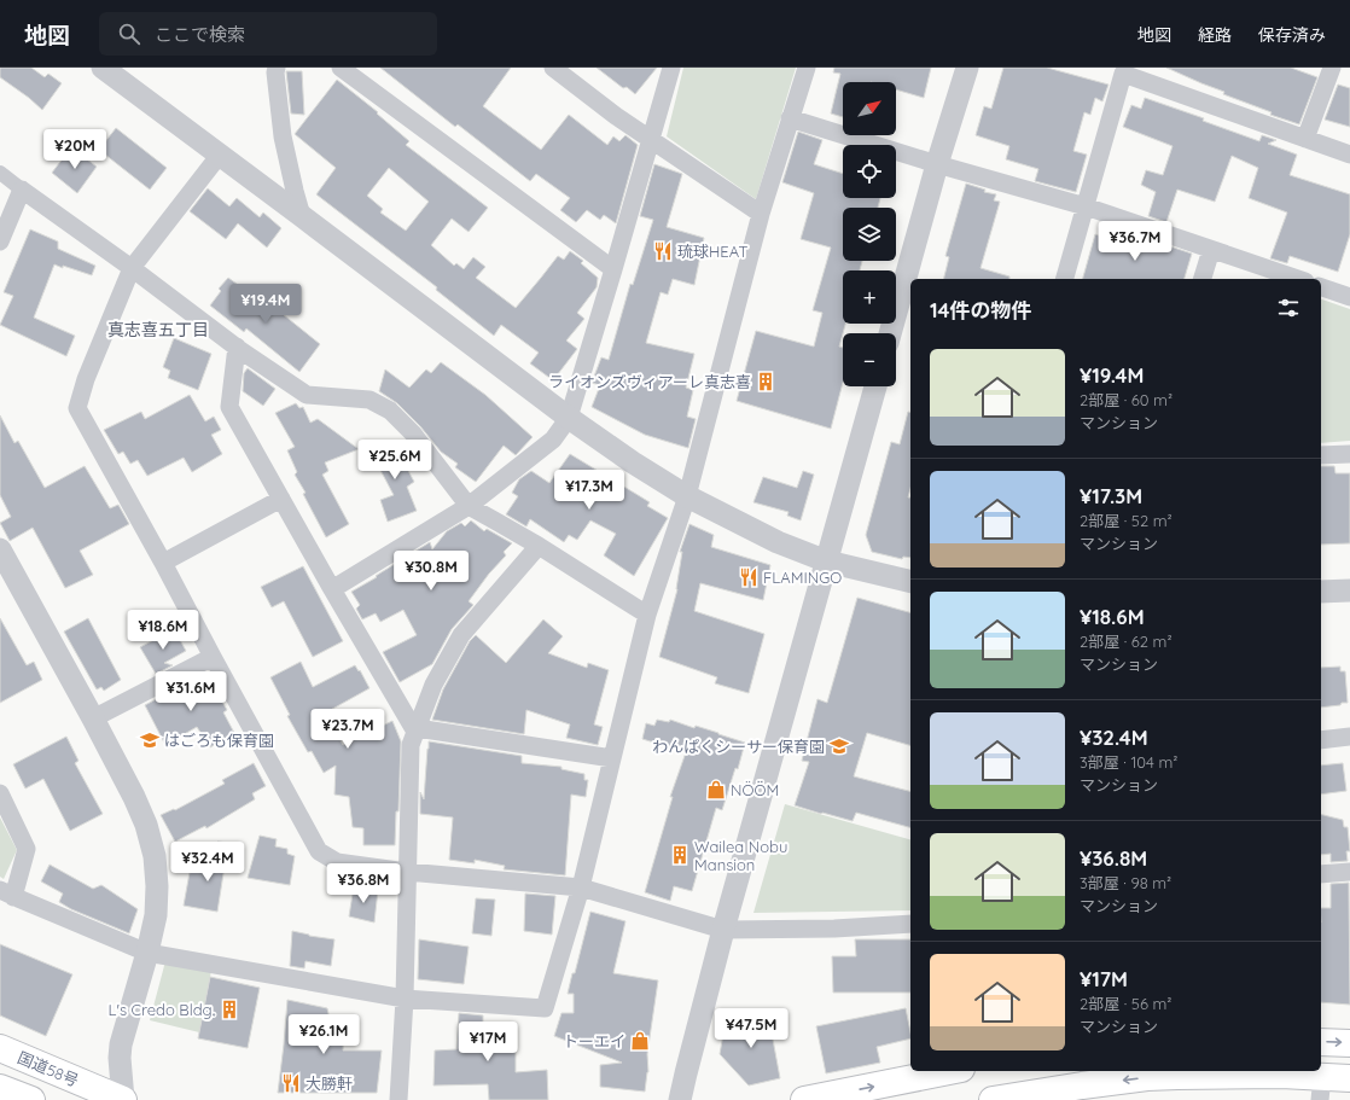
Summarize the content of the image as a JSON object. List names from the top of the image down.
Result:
{
  "streets": {
    "highway": ["国道58号"]
  },
  "districts": ["真志喜五丁目"],
  "places": {
    "restaurant": ["琉球HEAT", "FLAMINGO", "大勝軒"],
    "building": ["ライオンズヴィアーレ真志喜", "Wailea Nobu Mansion", "L's Credo Bldg."],
    "school or university": ["はごろも保育園", "わんぱくシーサー保育園"],
    "shop": ["NÖÖM", "トーエイ"]
  },
  "north": "top right",
  "page": {
    "header": "地図",
    "search": "ここで検索",
    "nav": ["地図", "経路", "保存済み"],
    "map_buttons": ["+", "−"],
    "price": [
      "¥20M",
      "¥36.7M",
      "¥19.4M",
      "¥25.6M",
      "¥17.3M",
      "¥30.8M",
      "¥18.6M",
      "¥31.6M",
      "¥23.7M",
      "¥32.4M",
      "¥36.8M",
      "¥47.5M",
      "¥26.1M",
      "¥17M"
    ],
    "heading": "14件の物件",
    "list": [
      {
        "name": "¥19.4M",
        "note": "2部屋 · 60 m² · マンション"
      },
      {
        "name": "¥17.3M",
        "note": "2部屋 · 52 m² · マンション"
      },
      {
        "name": "¥18.6M",
        "note": "2部屋 · 62 m² · マンション"
      },
      {
        "name": "¥32.4M",
        "note": "3部屋 · 104 m² · マンション"
      },
      {
        "name": "¥36.8M",
        "note": "3部屋 · 98 m² · マンション"
      },
      {
        "name": "¥17M",
        "note": "2部屋 · 56 m² · マンション"
      }
    ]
  }
}
